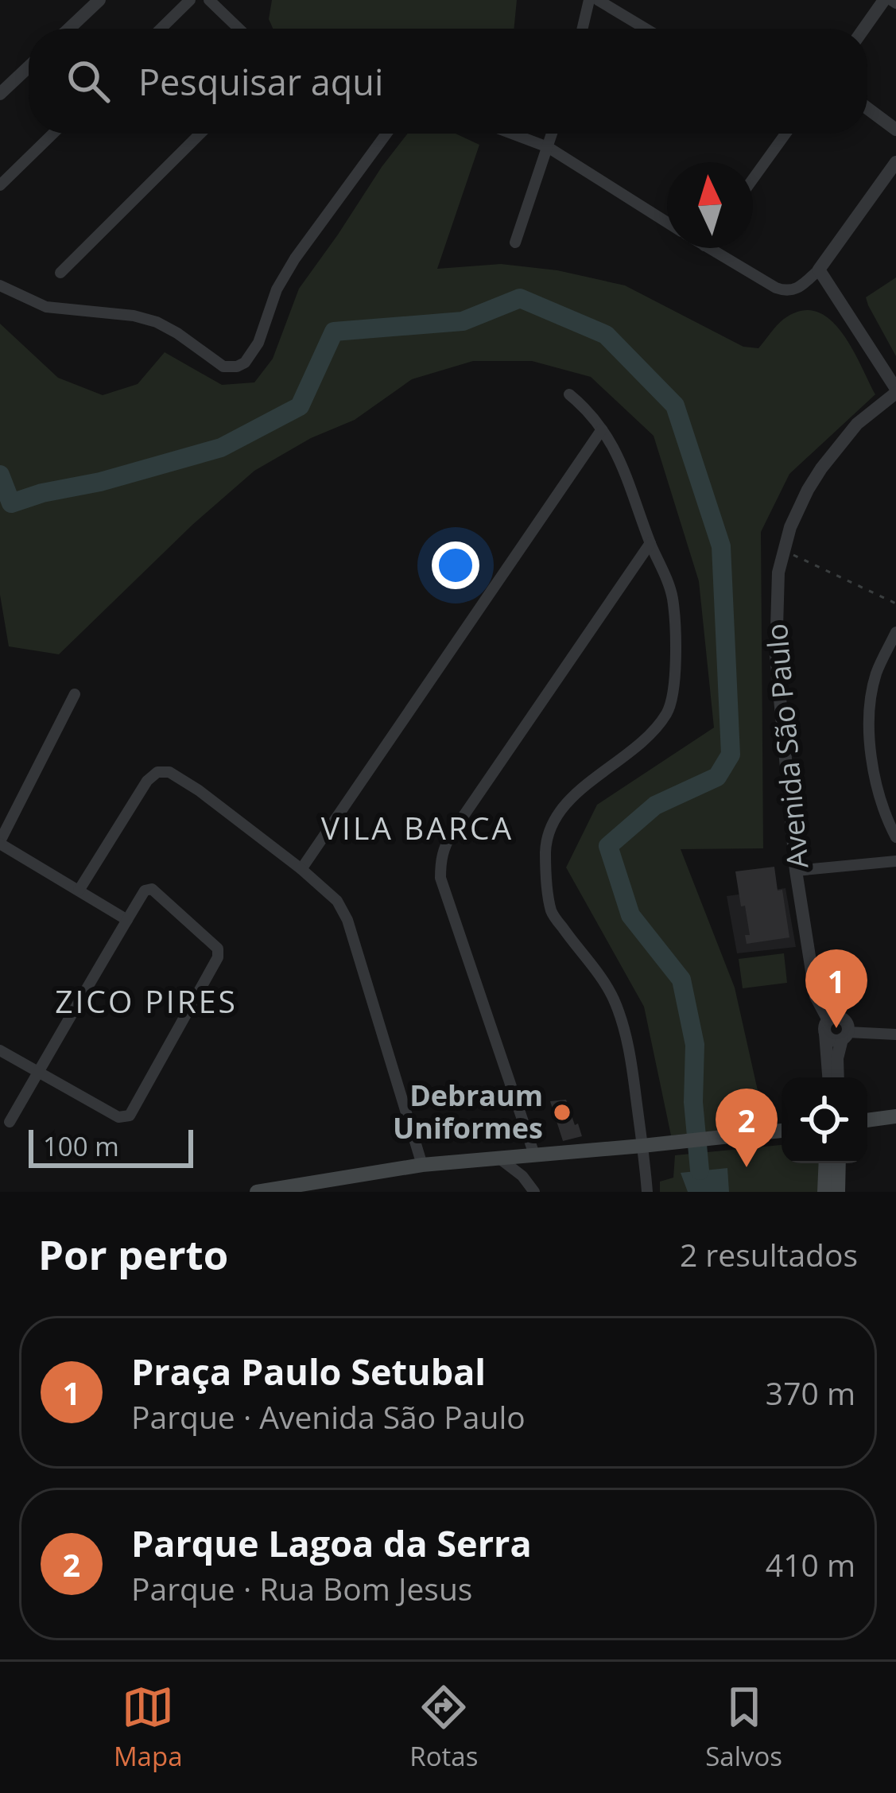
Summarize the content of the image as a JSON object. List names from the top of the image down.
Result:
{
  "streets": {
    "street": ["Avenida São Paulo"]
  },
  "districts": ["VILA BARCA", "ZICO PIRES"],
  "places": ["Debraum Uniformes"],
  "scale_bar": "100 m",
  "north": "top",
  "page": {
    "search": "Pesquisar aqui",
    "pins": ["1", "2"],
    "scale": "100 m",
    "heading": ["Por perto", "2 resultados"],
    "list": [
      {
        "mark": "1",
        "name": "Praça Paulo Setubal",
        "note": "Parque · Avenida São Paulo",
        "value": "370 m"
      },
      {
        "mark": "2",
        "name": "Parque Lagoa da Serra",
        "note": "Parque · Rua Bom Jesus",
        "value": "410 m"
      }
    ],
    "nav": ["Mapa", "Rotas", "Salvos"]
  }
}
